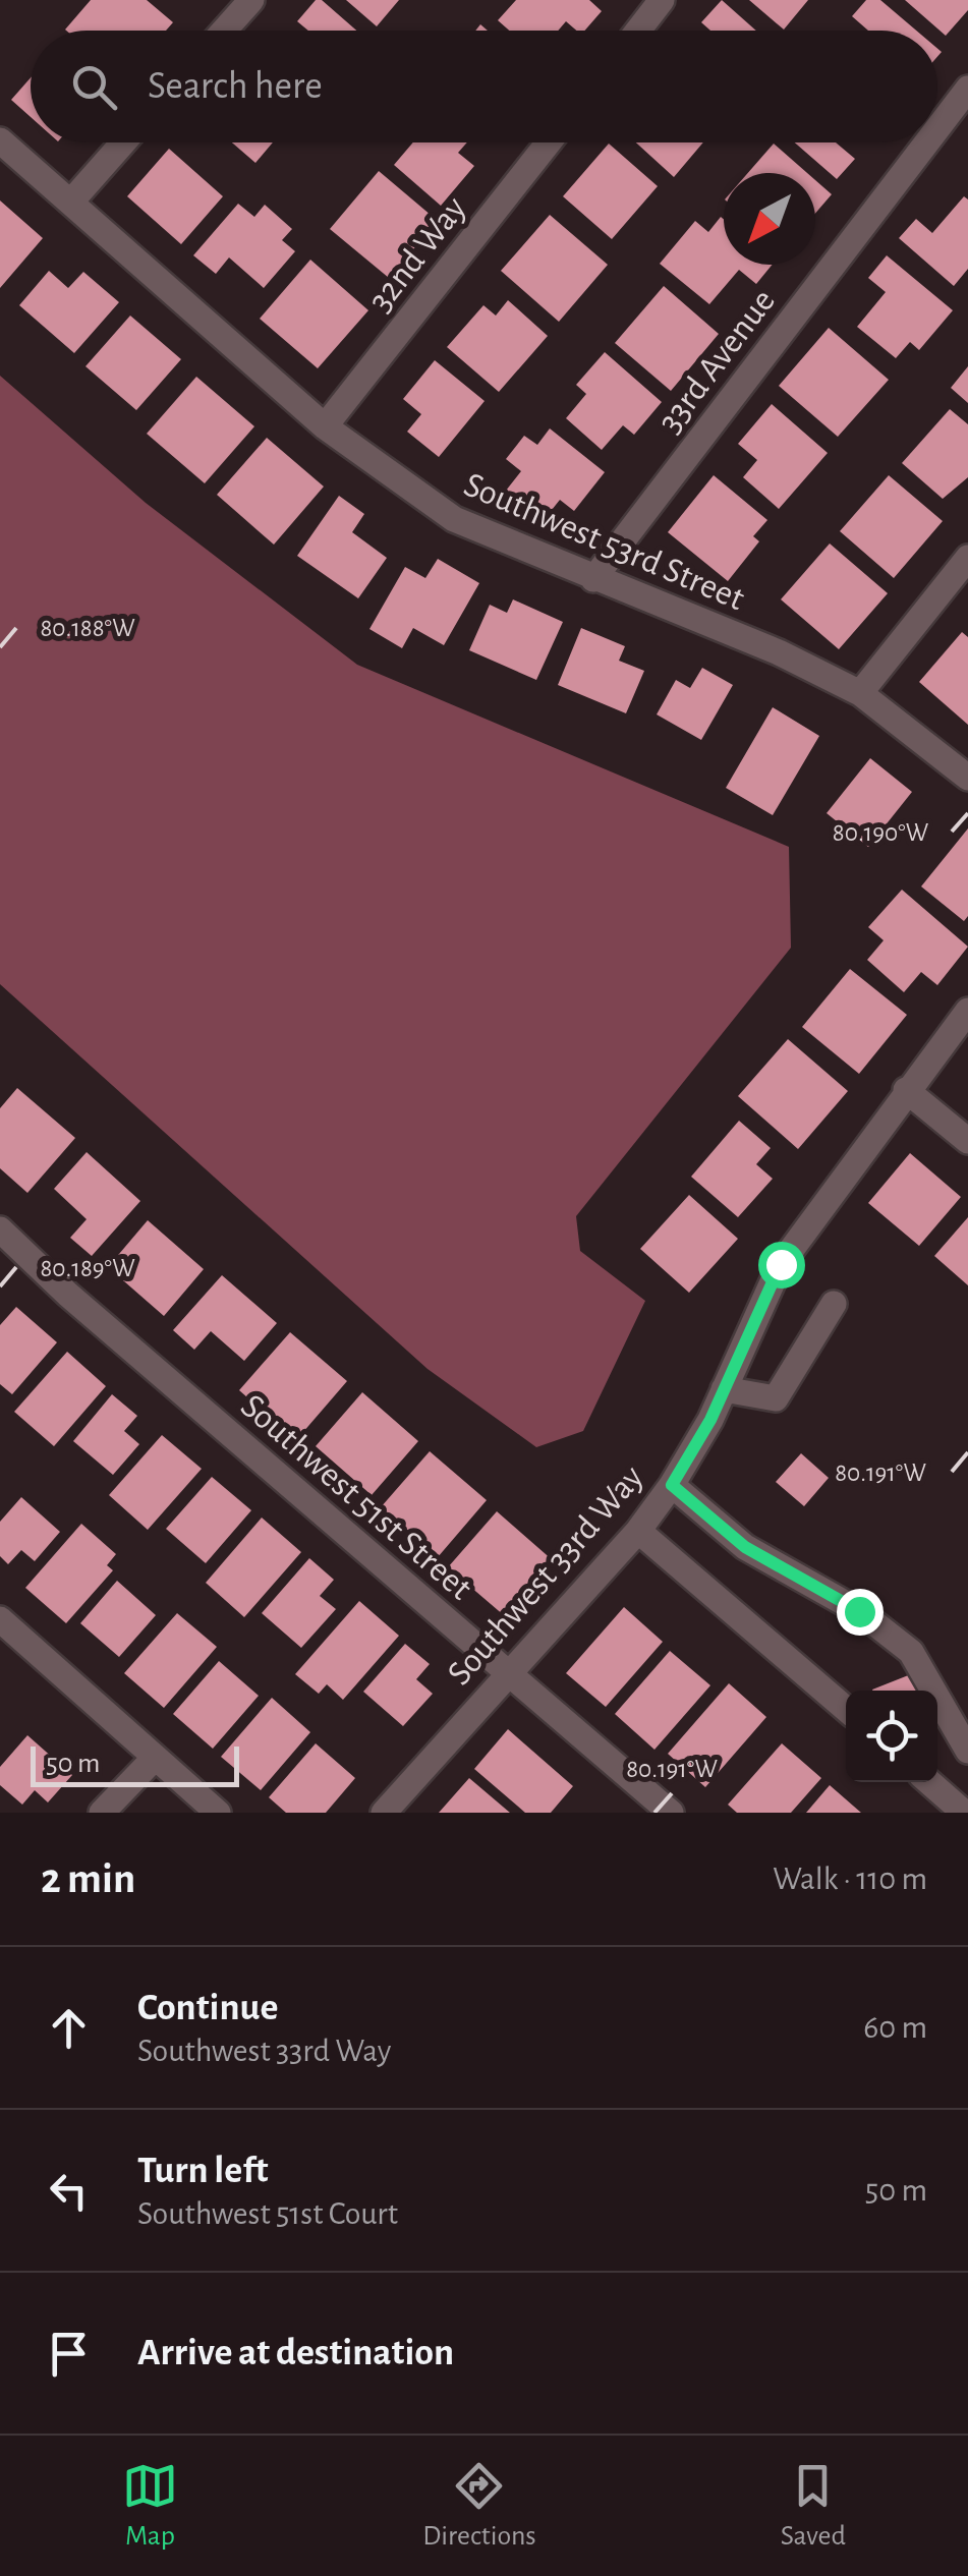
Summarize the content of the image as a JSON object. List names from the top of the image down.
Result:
{
  "streets": {
    "street": [
      "32nd Way",
      "33rd Avenue",
      "Southwest 53rd Street",
      "Southwest 51st Street",
      "Southwest 33rd Way"
    ]
  },
  "crossings": [
    ["32nd Way", "Southwest 53rd Street"],
    ["33rd Avenue", "Southwest 53rd Street"],
    ["Southwest 51st Street", "Southwest 33rd Way"]
  ],
  "scale_bar": "50 m",
  "north": "bottom left",
  "page": {
    "search": "Search here",
    "scale": "50 m",
    "heading": ["2 min", "Walk · 110 m"],
    "list": [
      ["Continue", "Southwest 33rd Way", "60 m"],
      ["Turn left", "Southwest 51st Court", "50 m"],
      "Arrive at destination"
    ],
    "nav": ["Map", "Directions", "Saved"]
  },
  "coordinates": [
    "80.188°W",
    "80.190°W",
    "80.189°W",
    "80.191°W"
  ]
}
